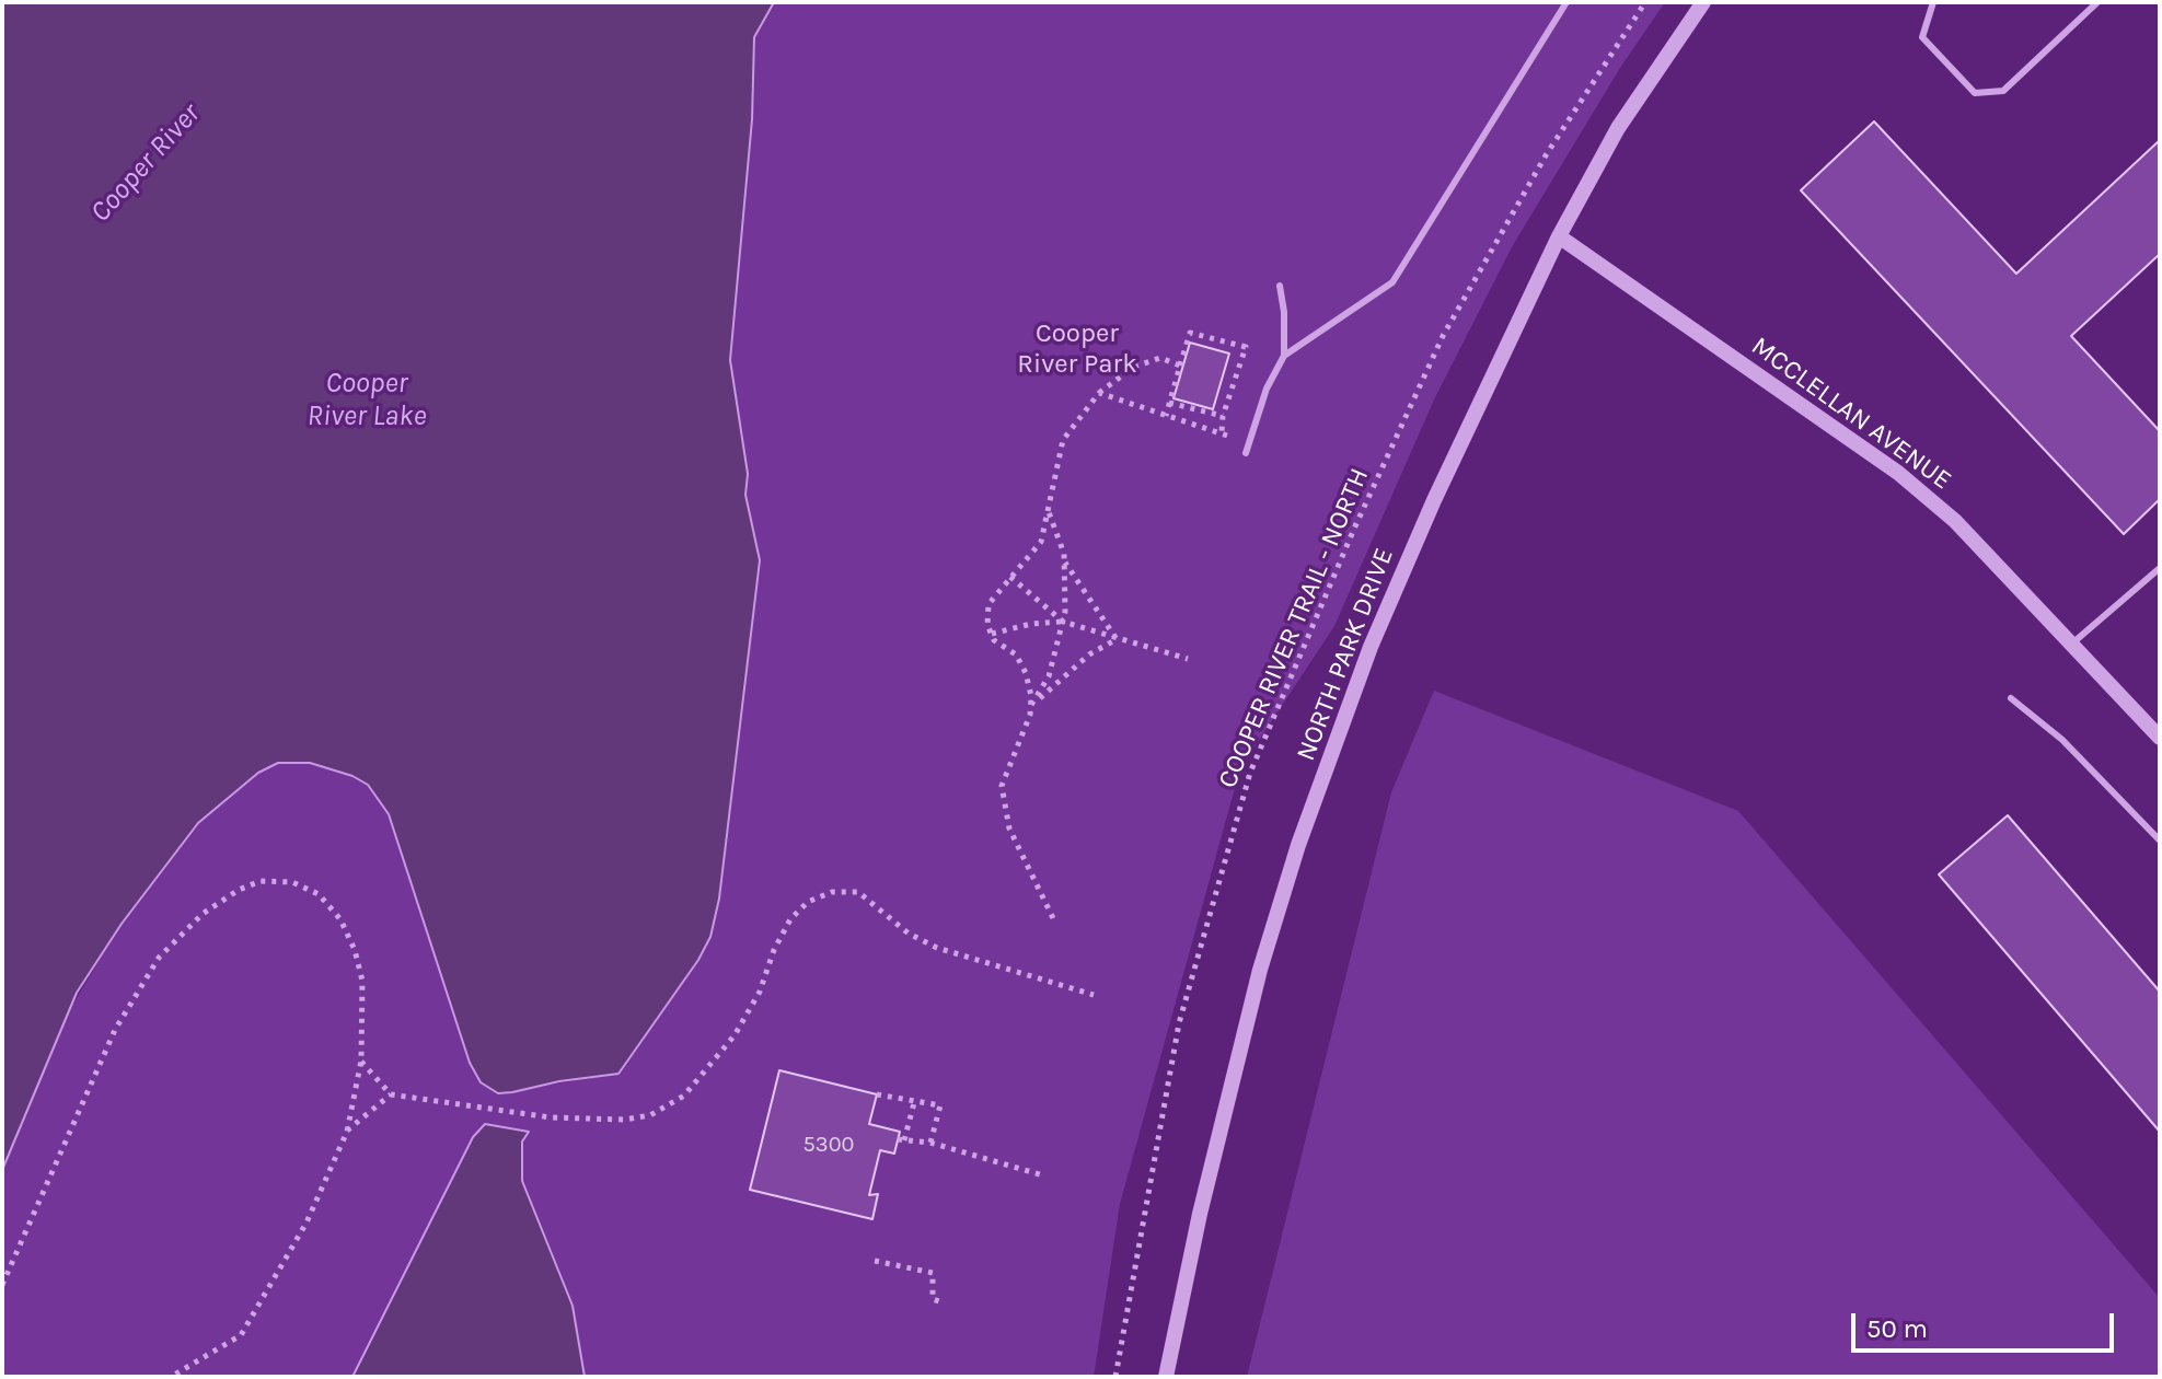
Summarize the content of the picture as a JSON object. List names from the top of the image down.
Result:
{
  "streets": {
    "street": ["MCCLELLAN AVENUE", "NORTH PARK DRIVE"],
    "path": ["COOPER RIVER TRAIL - NORTH"]
  },
  "crossings": [
    ["MCCLELLAN AVENUE", "NORTH PARK DRIVE"]
  ],
  "water": ["Cooper River", "Cooper River Lake"],
  "parks": ["Cooper River Park"],
  "house_numbers": ["5300"],
  "scale_bar": "50 m"
}
